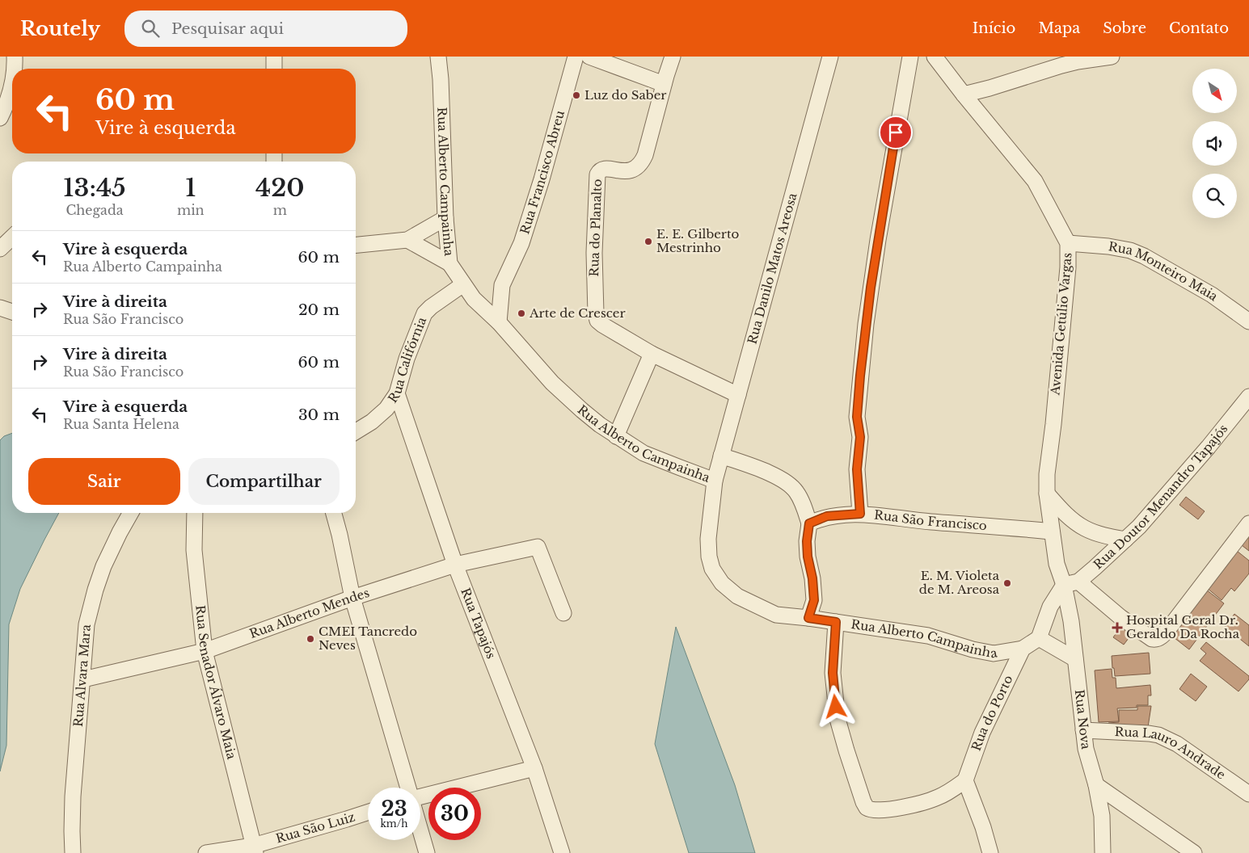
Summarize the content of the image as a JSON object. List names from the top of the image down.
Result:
{
  "streets": {
    "street": [
      "Rua Francisco Abreu",
      "Rua Alberto Campainha",
      "Rua do Planalto",
      "Rua Danilo Matos Areosa",
      "Rua Monteiro Maia",
      "Avenida Getúlio Vargas",
      "Rua Califórnia",
      "Rua Doutor Menandro Tapajós",
      "Rua São Francisco",
      "Rua Alberto Mendes",
      "Rua Tapajós",
      "Rua Alvara Mara",
      "Rua Senador Álvaro Maia",
      "Rua do Porto",
      "Rua Nova",
      "Rua Lauro Andrade",
      "Rua São Luiz"
    ]
  },
  "crossings": [
    ["Rua Francisco Abreu", "Rua Alberto Campainha"],
    ["Rua Alberto Campainha", "Rua Danilo Matos Areosa"],
    ["Rua Alberto Campainha", "Rua Califórnia"],
    ["Rua Alberto Campainha", "Rua do Porto"],
    ["Rua Monteiro Maia", "Avenida Getúlio Vargas"],
    ["Avenida Getúlio Vargas", "Rua Doutor Menandro Tapajós"],
    ["Avenida Getúlio Vargas", "Rua São Francisco"],
    ["Avenida Getúlio Vargas", "Rua Nova"],
    ["Rua Califórnia", "Rua Tapajós"],
    ["Rua Doutor Menandro Tapajós", "Rua Nova"],
    ["Rua Alberto Mendes", "Rua Tapajós"],
    ["Rua Alberto Mendes", "Rua Alvara Mara"],
    ["Rua Alberto Mendes", "Rua Senador Álvaro Maia"],
    ["Rua Senador Álvaro Maia", "Rua São Luiz"],
    ["Rua Nova", "Rua Lauro Andrade"]
  ],
  "places": {
    "other": [
      "Luz do Saber",
      "E. E. Gilberto Mestrinho",
      "Arte de Crescer",
      "E. M. Violeta de M. Areosa",
      "CMEI Tancredo Neves"
    ],
    "health": ["Hospital Geral Dr. Geraldo Da Rocha"]
  },
  "north": "bottom right",
  "page": {
    "header": "Routely",
    "search": "Pesquisar aqui",
    "nav": [
      "Início",
      "Mapa",
      "Sobre",
      "Contato"
    ],
    "turn": ["60 m", "Vire à esquerda"],
    "eta": [
      "13:45",
      "Chegada",
      "1",
      "min",
      "420",
      "m"
    ],
    "list": [
      {
        "name": "Vire à esquerda",
        "note": "Rua Alberto Campainha",
        "value": "60 m"
      },
      {
        "name": "Vire à direita",
        "note": "Rua São Francisco",
        "value": "20 m"
      },
      {
        "name": "Vire à direita",
        "note": "Rua São Francisco",
        "value": "60 m"
      },
      {
        "name": "Vire à esquerda",
        "note": "Rua Santa Helena",
        "value": "30 m"
      }
    ],
    "buttons": ["Sair", "Compartilhar"],
    "speed": "23 km/h",
    "limit": "30"
  }
}
